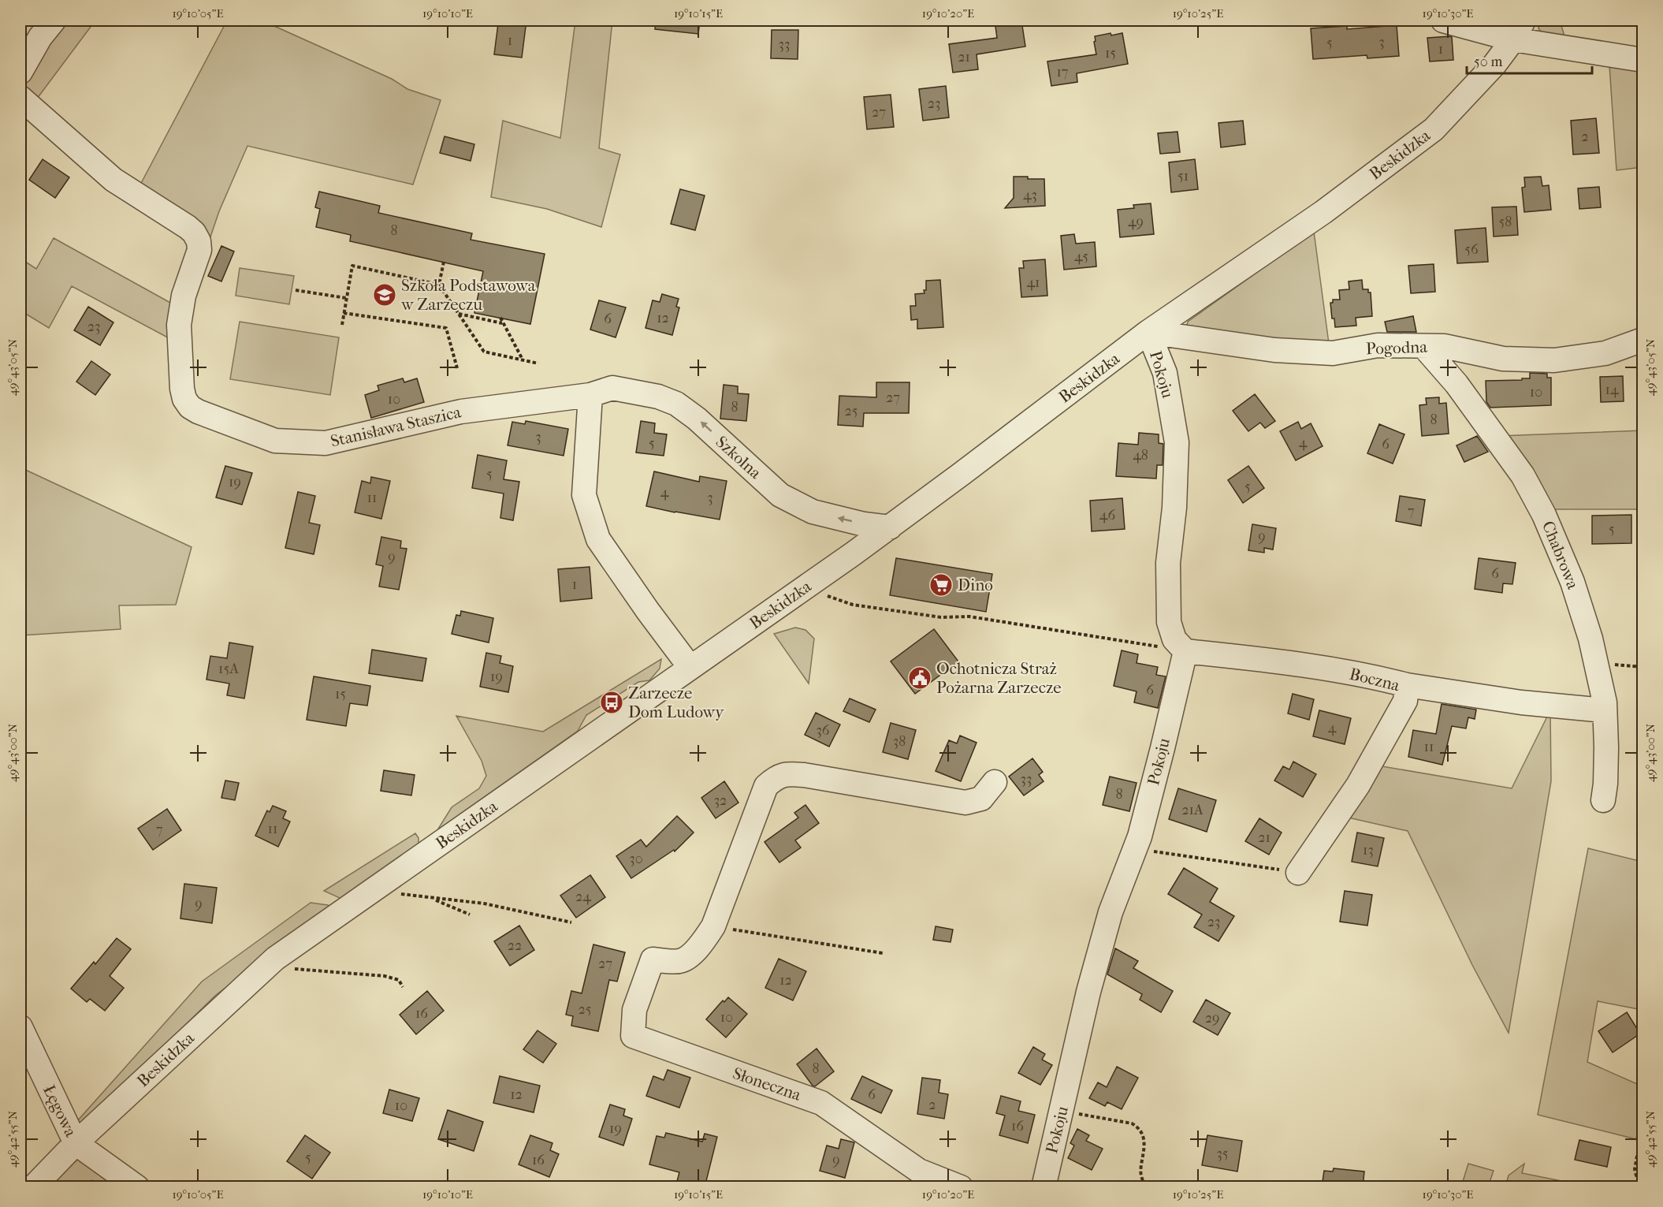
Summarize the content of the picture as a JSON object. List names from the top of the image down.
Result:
{
  "streets": {
    "street": [
      "Beskidzka",
      "Pogodna",
      "Pokoju",
      "Stanisława Staszica",
      "Szkolna",
      "Chabrowa",
      "Boczna",
      "Słoneczna",
      "Łęgowa"
    ]
  },
  "crossings": [
    ["Beskidzka", "Pogodna"],
    ["Beskidzka", "Pokoju"],
    ["Beskidzka", "Szkolna"],
    ["Beskidzka", "Łęgowa"],
    ["Pogodna", "Pokoju"],
    ["Pogodna", "Chabrowa"],
    ["Pokoju", "Boczna"],
    ["Stanisława Staszica", "Szkolna"]
  ],
  "one_way": ["Szkolna"],
  "places": {
    "school or university": ["Szkoła Podstawowa w Zarzeczu"],
    "supermarket": ["Dino"],
    "public building": ["Ochotnicza Straż Pożarna Zarzecze"],
    "bus stop": ["Zarzecze Dom Ludowy"]
  },
  "house_numbers": [
    "1",
    "3",
    "5",
    "33",
    "1",
    "15",
    "21",
    "17",
    "23",
    "27",
    "2",
    "51",
    "43",
    "49",
    "58",
    "8",
    "56",
    "45",
    "41",
    "12",
    "6",
    "23",
    "14",
    "10",
    "27",
    "10",
    "8",
    "25",
    "8",
    "3",
    "4",
    "5",
    "6",
    "48",
    "5",
    "19",
    "5",
    "4",
    "11",
    "3",
    "7",
    "46",
    "5",
    "9",
    "9",
    "6",
    "1",
    "15A",
    "19",
    "6",
    "15",
    "4",
    "36",
    "38",
    "11",
    "33",
    "8",
    "32",
    "21A",
    "11",
    "7",
    "21",
    "13",
    "30",
    "24",
    "9",
    "23",
    "22",
    "27",
    "12",
    "25",
    "16",
    "10",
    "29",
    "8",
    "12",
    "6",
    "2",
    "10",
    "16",
    "19",
    "35",
    "5",
    "16",
    "9"
  ],
  "scale_bar": "50 m",
  "coordinates": [
    "19°10'05\"E",
    "19°10'10\"E",
    "19°10'15\"E",
    "19°10'20\"E",
    "19°10'25\"E",
    "19°10'30\"E",
    "49°43'05\"N",
    "49°43'00\"N",
    "49°42'55\"N"
  ]
}
